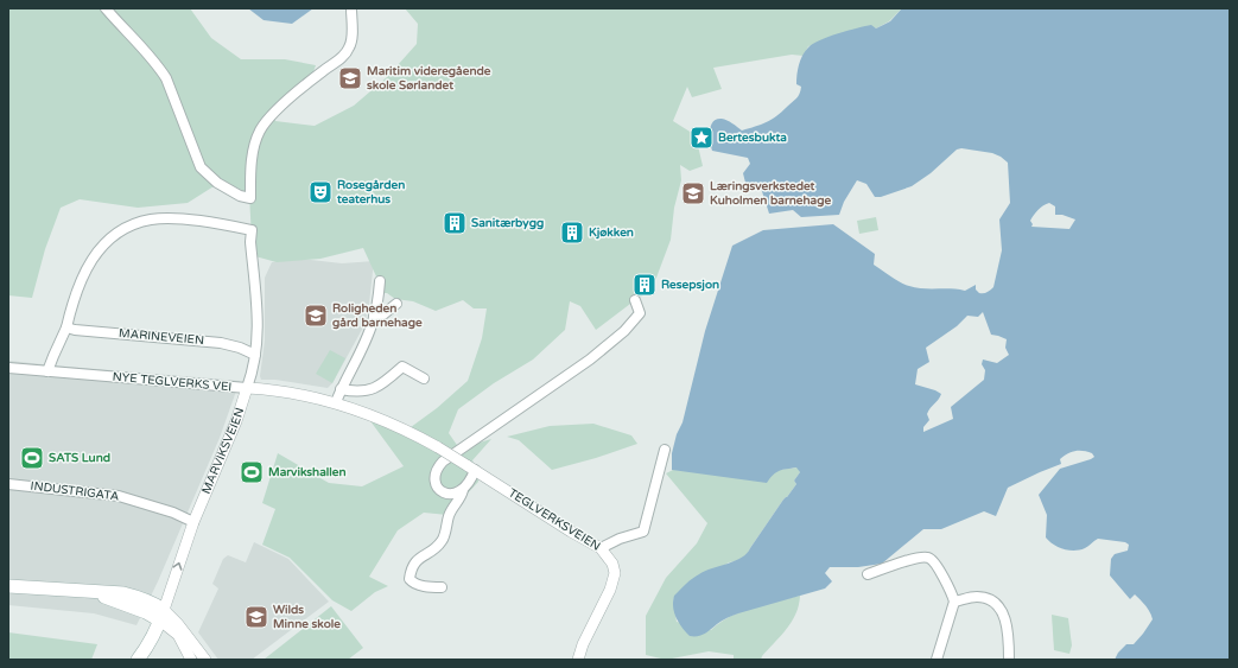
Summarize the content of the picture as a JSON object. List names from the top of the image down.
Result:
{
  "streets": {
    "main road": ["MARVIKSVEIEN"],
    "street": [
      "MARINEVEIEN",
      "NYE TEGLVERKS VEI",
      "INDUSTRIGATA",
      "TEGLVERKSVEIEN"
    ]
  },
  "crossings": [
    ["MARINEVEIEN", "MARVIKSVEIEN"],
    ["NYE TEGLVERKS VEI", "MARVIKSVEIEN"],
    ["NYE TEGLVERKS VEI", "TEGLVERKSVEIEN"],
    ["MARVIKSVEIEN", "INDUSTRIGATA"]
  ],
  "places": {
    "school or university": [
      "Maritim videregående skole Sørlandet",
      "Læringsverkstedet Kuholmen barnehage",
      "Roligheden gård barnehage",
      "Wilds Minne skole"
    ],
    "place": ["Bertesbukta"],
    "theatre": ["Rosegården teaterhus"],
    "building": ["Sanitærbygg", "Kjøkken", "Resepsjon"],
    "sports": ["SATS Lund", "Marvikshallen"]
  }
}
